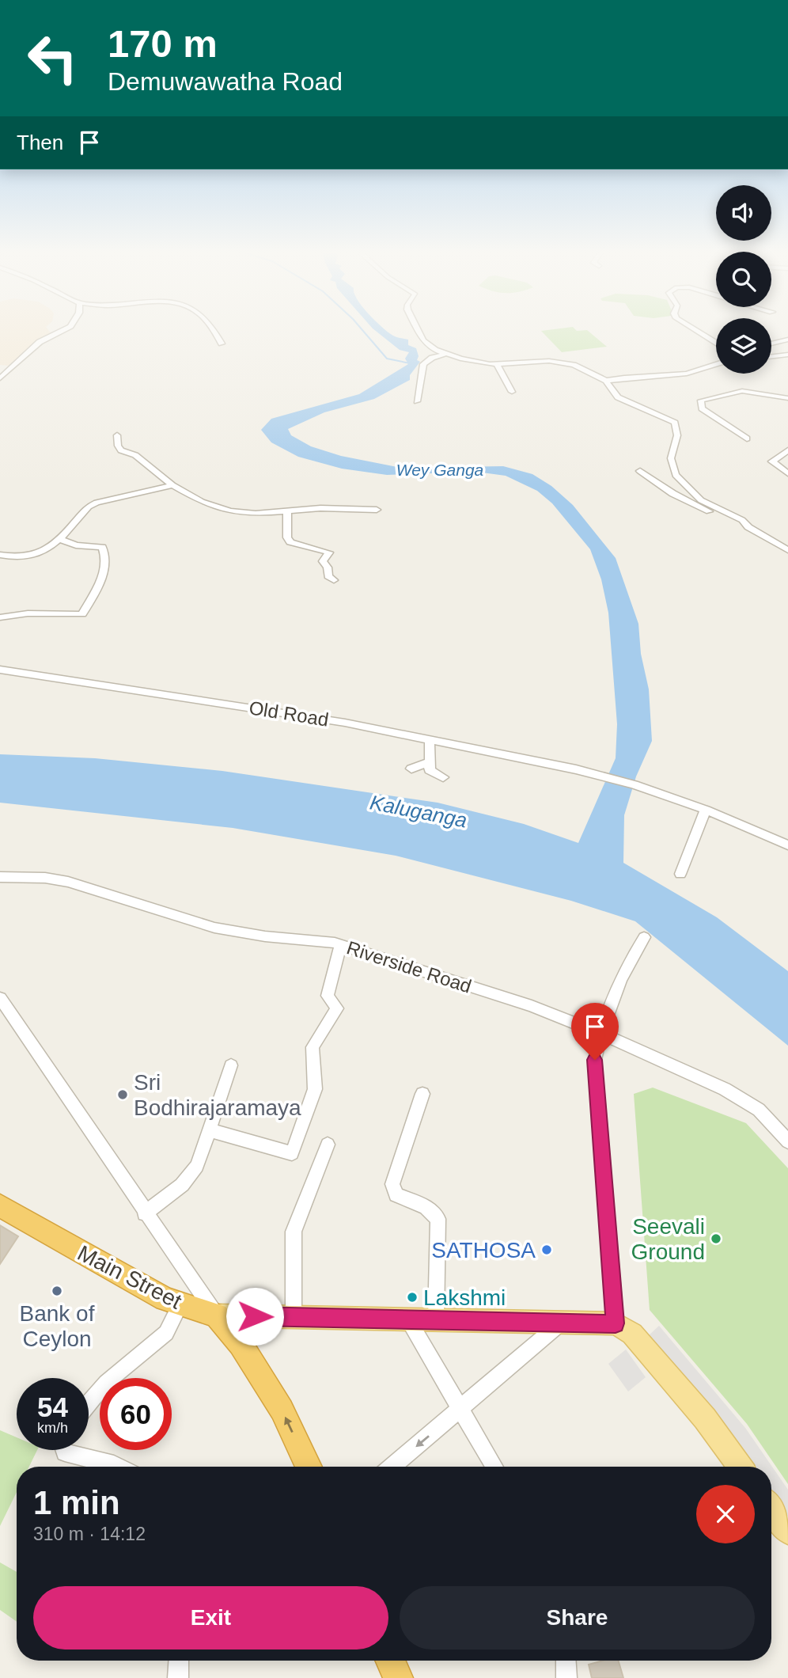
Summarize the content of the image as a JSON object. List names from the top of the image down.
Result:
{
  "streets": {
    "highway": ["Main Street"],
    "street": ["Old Road", "Riverside Road"]
  },
  "water": ["Wey Ganga", "Kaluganga"],
  "places": [
    "Sri Bodhirajaramaya",
    "Seevali Ground",
    "SATHOSA",
    "Bank of Ceylon",
    "Lakshmi"
  ],
  "page": {
    "turn": ["170 m", "Demuwawatha Road"],
    "then": "Then",
    "speed": "54 km/h",
    "limit": "60",
    "heading": ["1 min", "310 m · 14:12"],
    "buttons": ["Exit", "Share"]
  }
}
